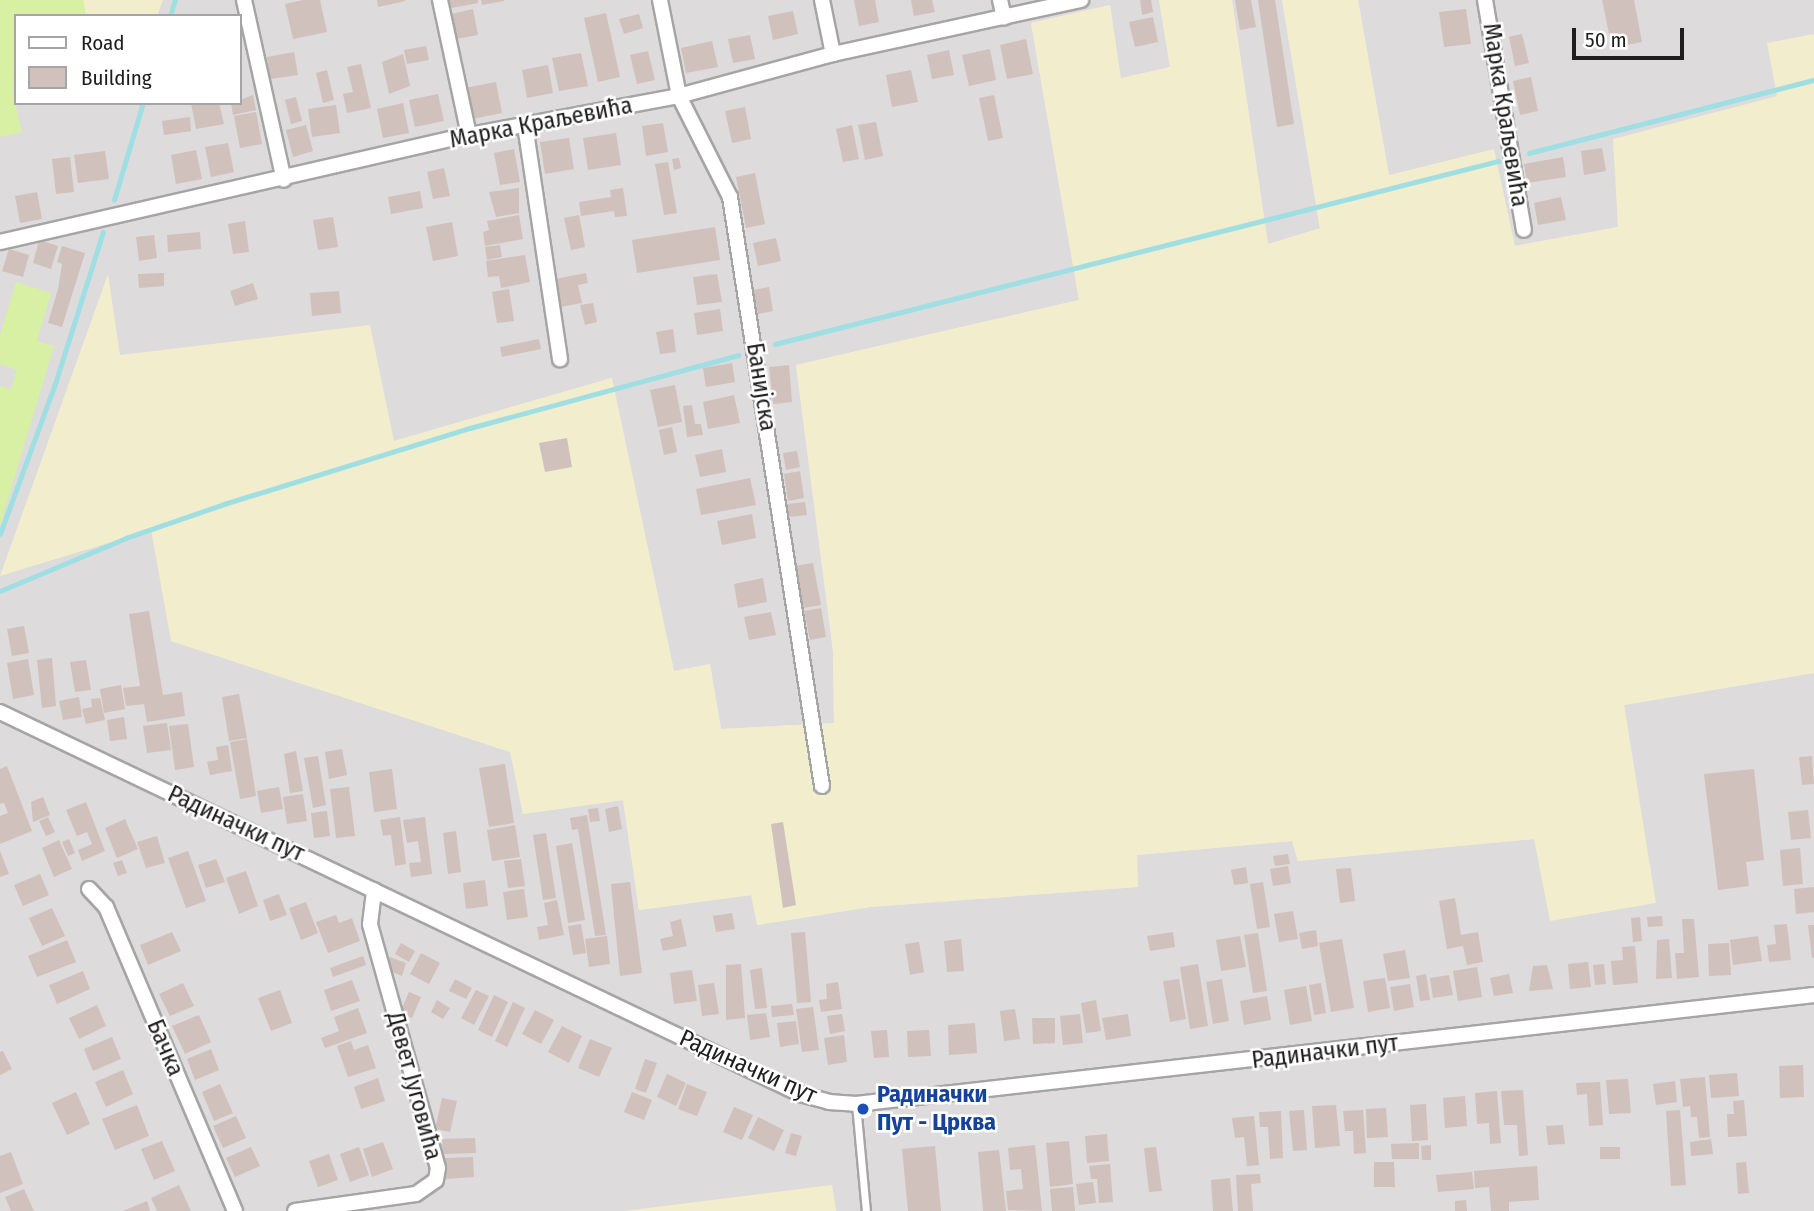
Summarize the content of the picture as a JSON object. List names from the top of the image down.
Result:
{
  "streets": {
    "street": [
      "Марка Краљевића",
      "Банијска",
      "Радиначки пут",
      "Бачка",
      "Девет Југовића"
    ]
  },
  "crossings": [
    ["Марка Краљевића", "Банијска"],
    ["Радиначки пут", "Девет Југовића"]
  ],
  "places": ["Радиначки Пут - Црква"],
  "legend": ["Road", "Building"],
  "scale_bar": "50 m"
}
